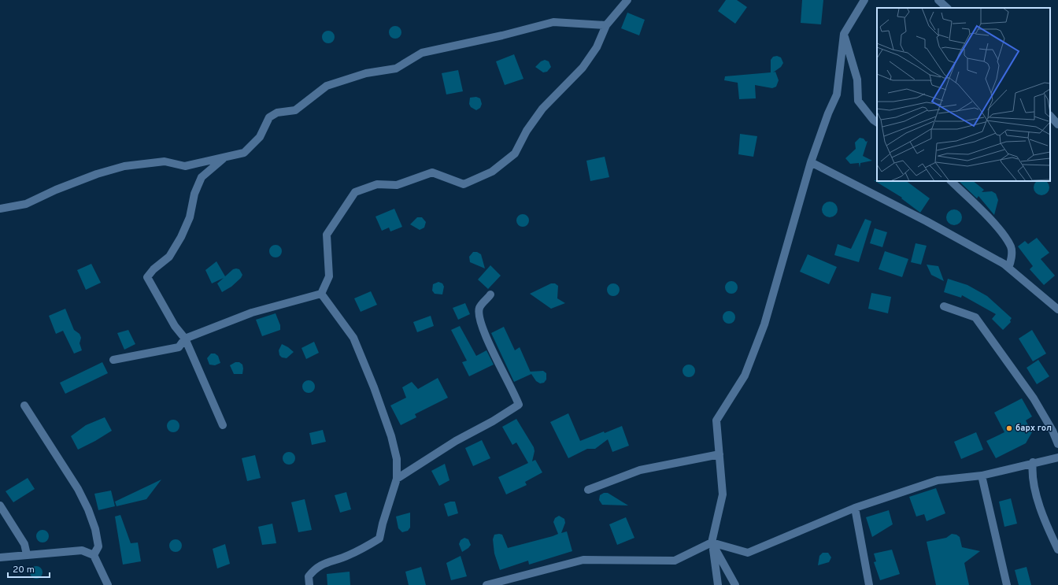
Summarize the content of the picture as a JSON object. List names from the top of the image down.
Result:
{
  "places": ["барх гол"],
  "scale_bar": "20 m"
}
